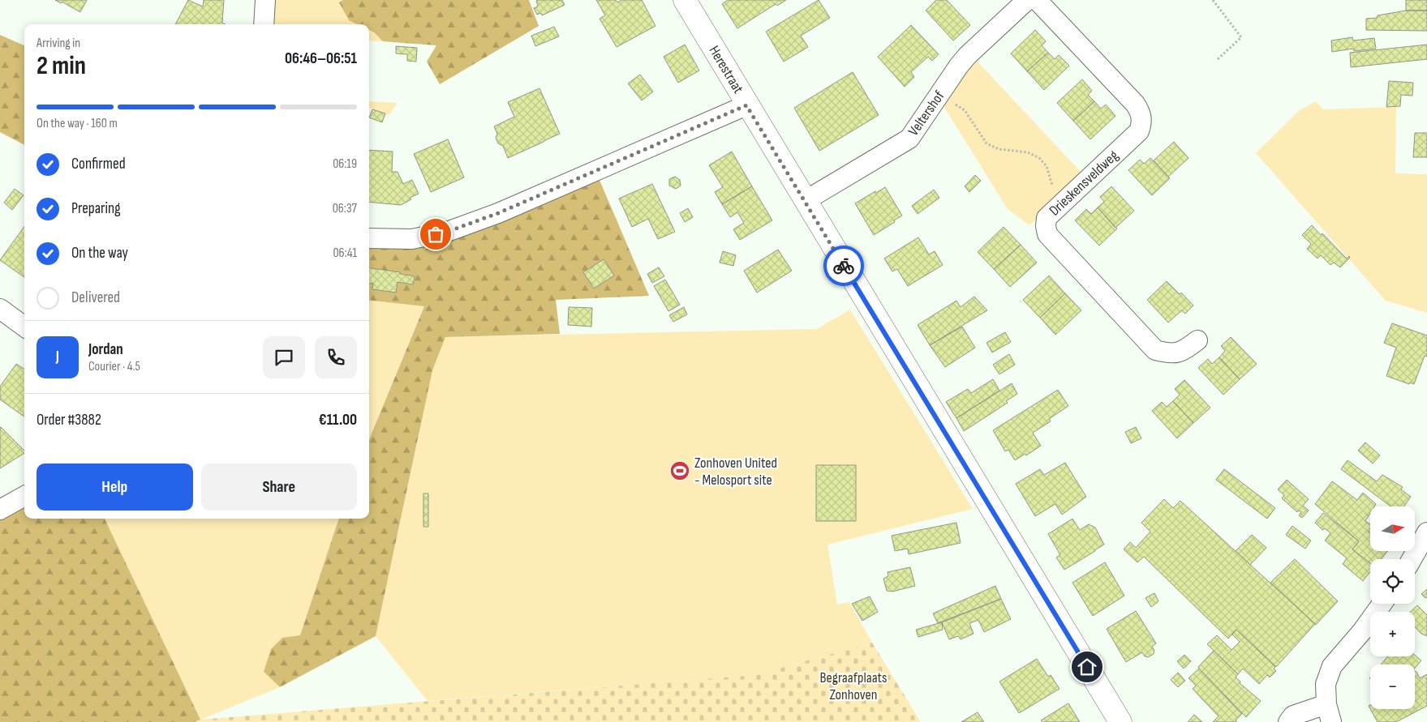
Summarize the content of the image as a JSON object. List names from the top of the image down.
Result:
{
  "streets": {
    "street": ["Herestraat", "Veltershof", "Drieskensveldweg"]
  },
  "crossings": [
    ["Herestraat", "Veltershof"]
  ],
  "parks": ["Begraafplaats Zonhoven"],
  "places": {
    "sports": ["Zonhoven United - Melosport site"]
  },
  "north": "right",
  "page": {
    "heading": ["2 min", "Arriving in", "06:46–06:51"],
    "panel": [
      "Jordan",
      "Courier · 4.5",
      "Order #3882",
      "€11.00"
    ],
    "bar": "On the way · 160 m",
    "list": [
      ["Confirmed", "06:19"],
      ["Preparing", "06:37"],
      ["On the way", "06:41"],
      "Delivered"
    ],
    "round": "J",
    "buttons": ["Help", "Share"],
    "map_buttons": ["+", "−"]
  }
}
